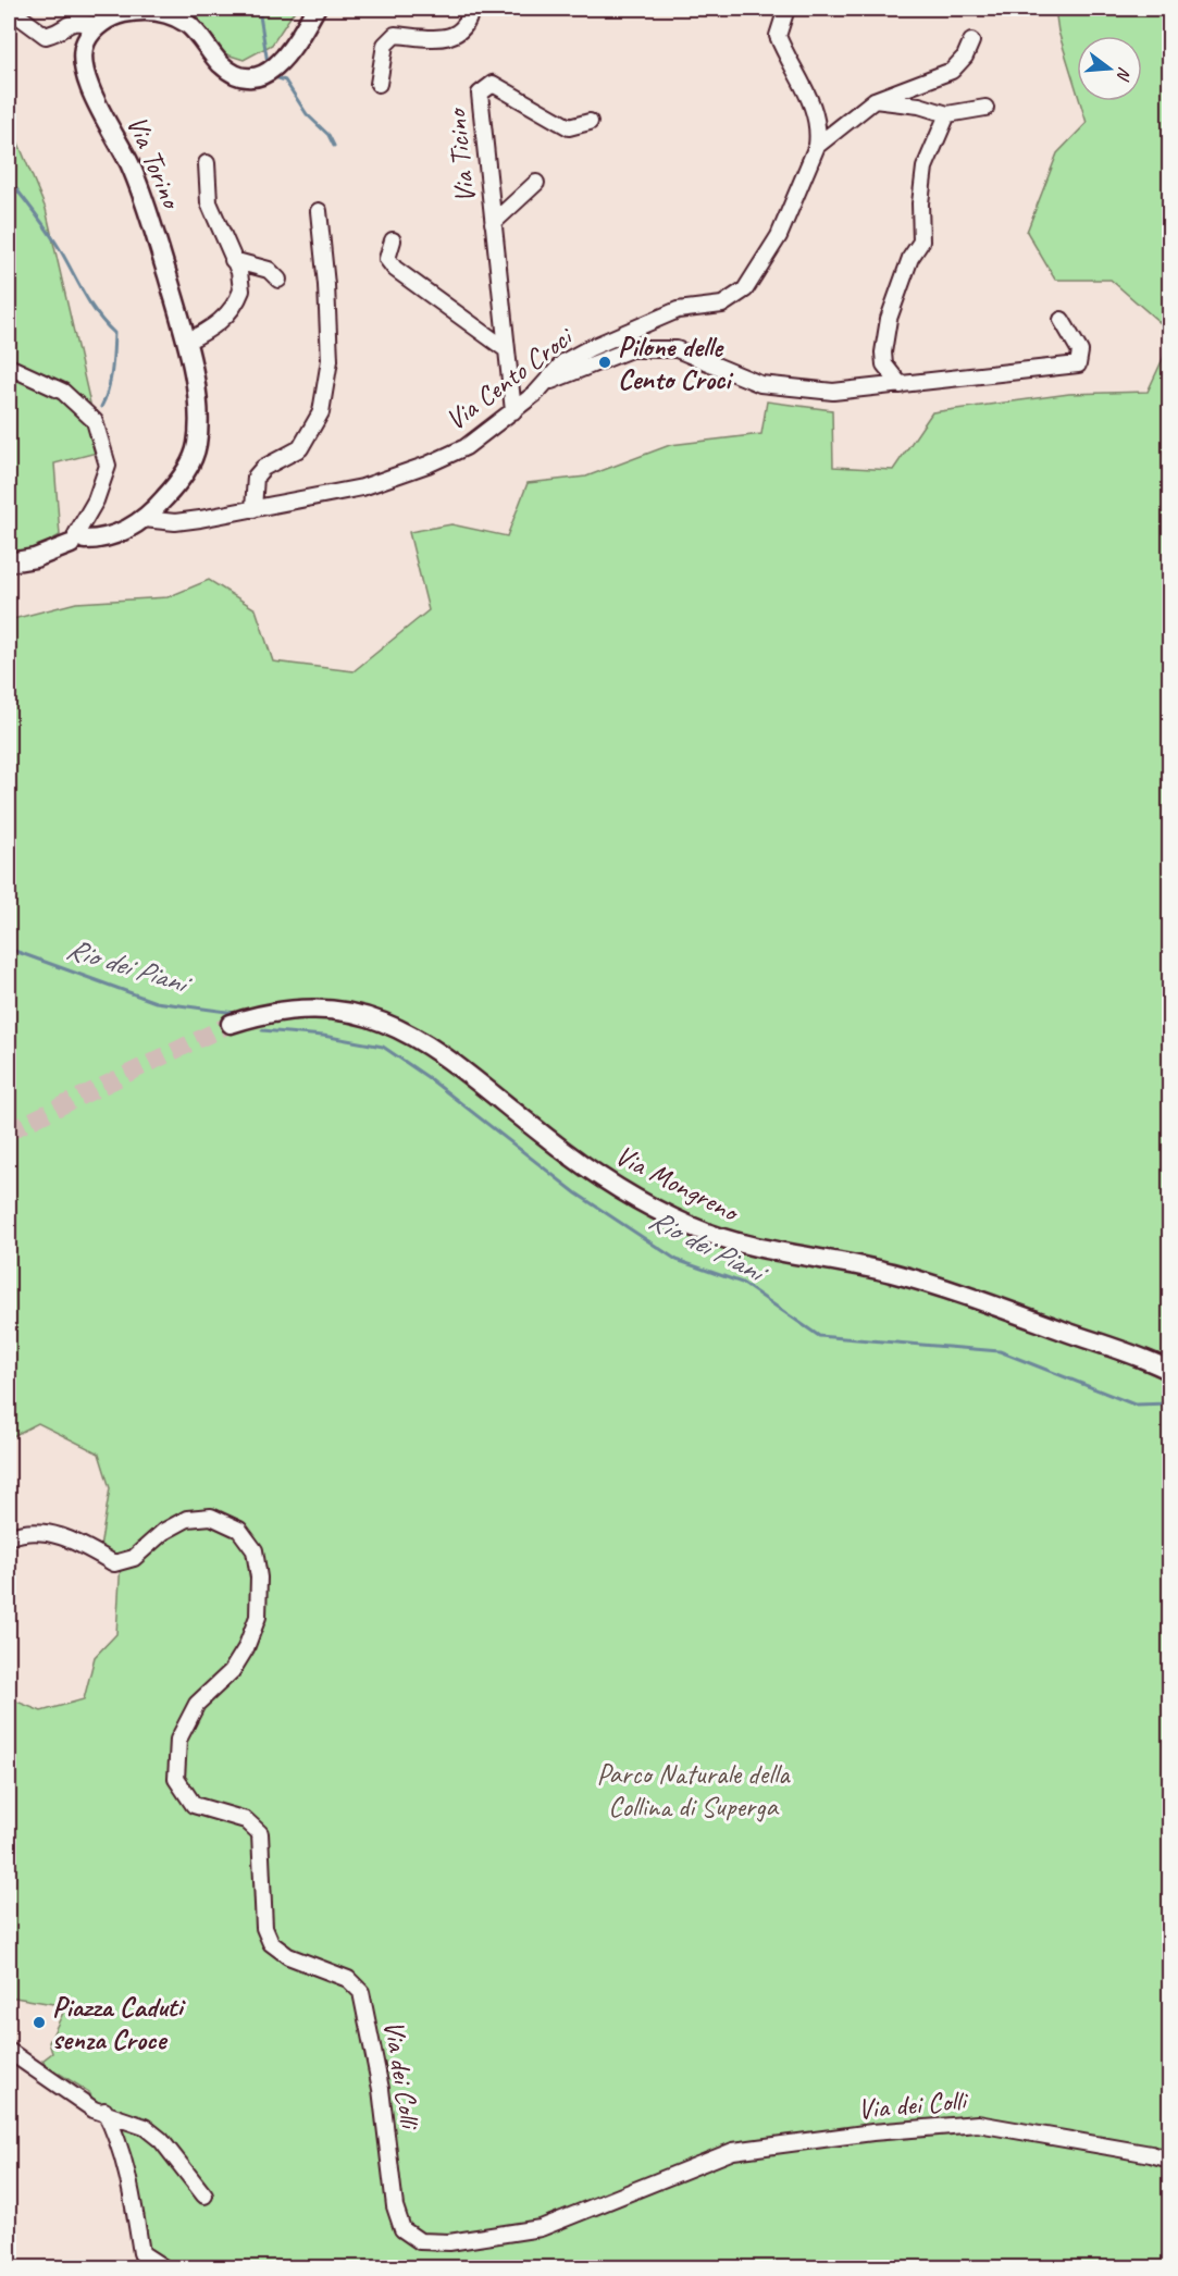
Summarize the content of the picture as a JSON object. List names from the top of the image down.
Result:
{
  "streets": {
    "main road": ["Via Torino", "Via Mongreno"],
    "street": ["Via Ticino", "Via Cento Croci", "Via dei Colli"]
  },
  "crossings": [
    ["Via Ticino", "Via Cento Croci"],
    ["Via Torino", "Via Cento Croci"]
  ],
  "water": ["Rio dei Piani"],
  "parks": ["Parco Naturale della Collina di Superga"],
  "places": ["Pilone delle Cento Croci", "Piazza Caduti senza Croce"],
  "north": "right"
}
